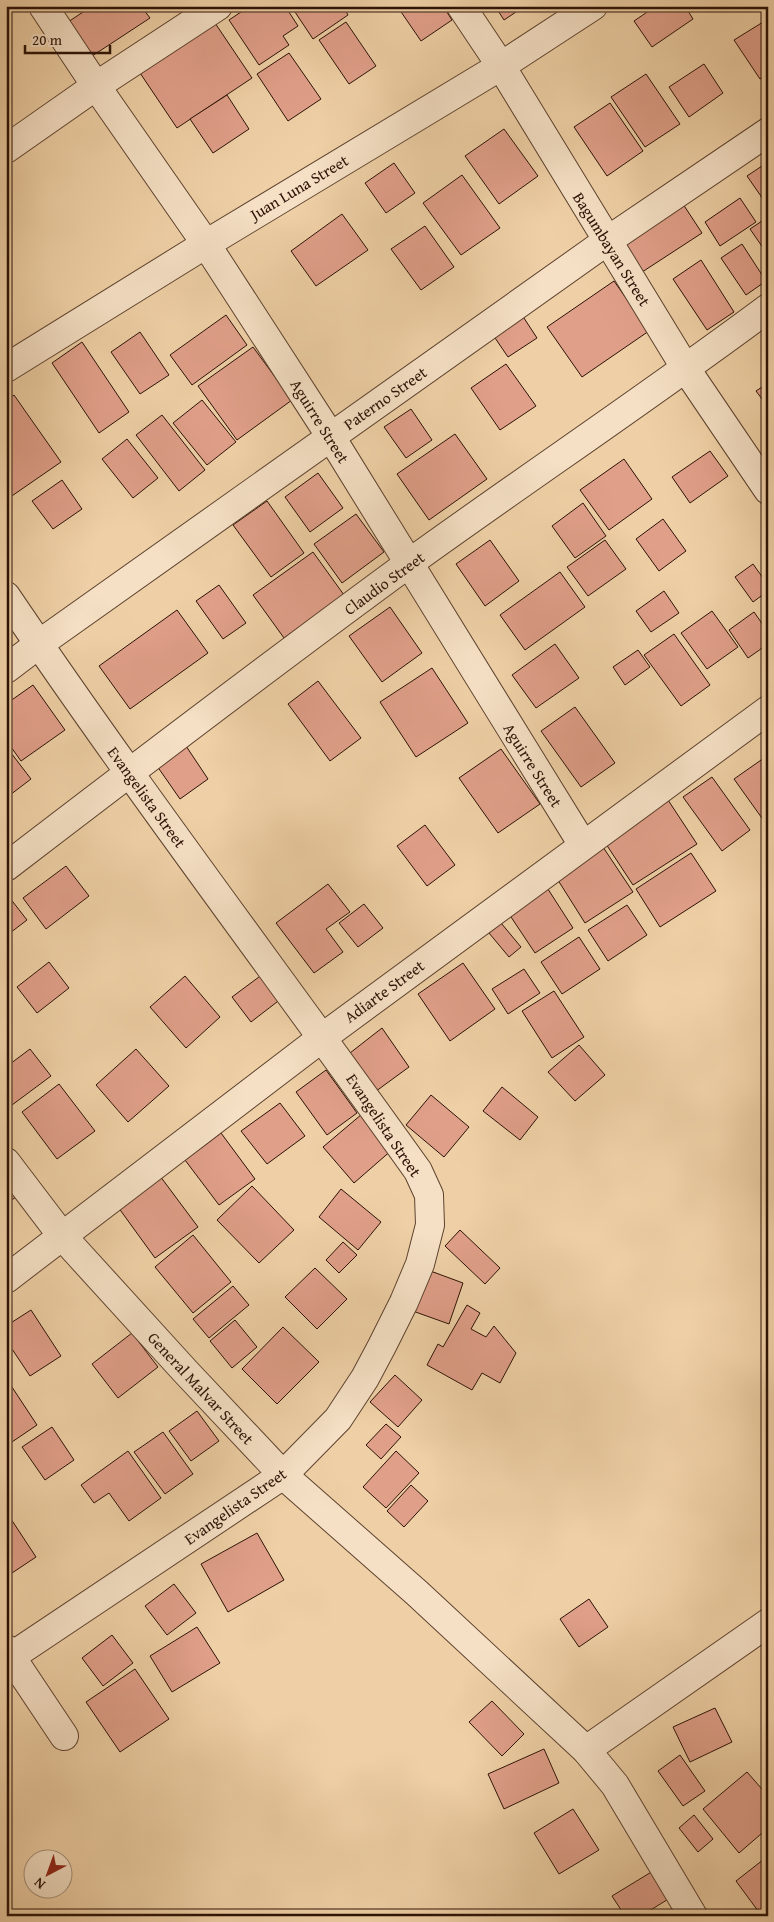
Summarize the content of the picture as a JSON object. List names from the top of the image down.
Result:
{
  "streets": {
    "street": [
      "Juan Luna Street",
      "Bagumbayan Street",
      "Paterno Street",
      "Aguirre Street",
      "Claudio Street",
      "Evangelista Street",
      "Adiarte Street",
      "General Malvar Street"
    ]
  },
  "crossings": [
    ["Juan Luna Street", "Bagumbayan Street"],
    ["Juan Luna Street", "Aguirre Street"],
    ["Bagumbayan Street", "Paterno Street"],
    ["Bagumbayan Street", "Claudio Street"],
    ["Paterno Street", "Aguirre Street"],
    ["Paterno Street", "Evangelista Street"],
    ["Aguirre Street", "Claudio Street"],
    ["Aguirre Street", "Adiarte Street"],
    ["Claudio Street", "Evangelista Street"],
    ["Evangelista Street", "Adiarte Street"],
    ["Evangelista Street", "General Malvar Street"],
    ["Adiarte Street", "General Malvar Street"]
  ],
  "scale_bar": "20 m",
  "north": "bottom left"
}
